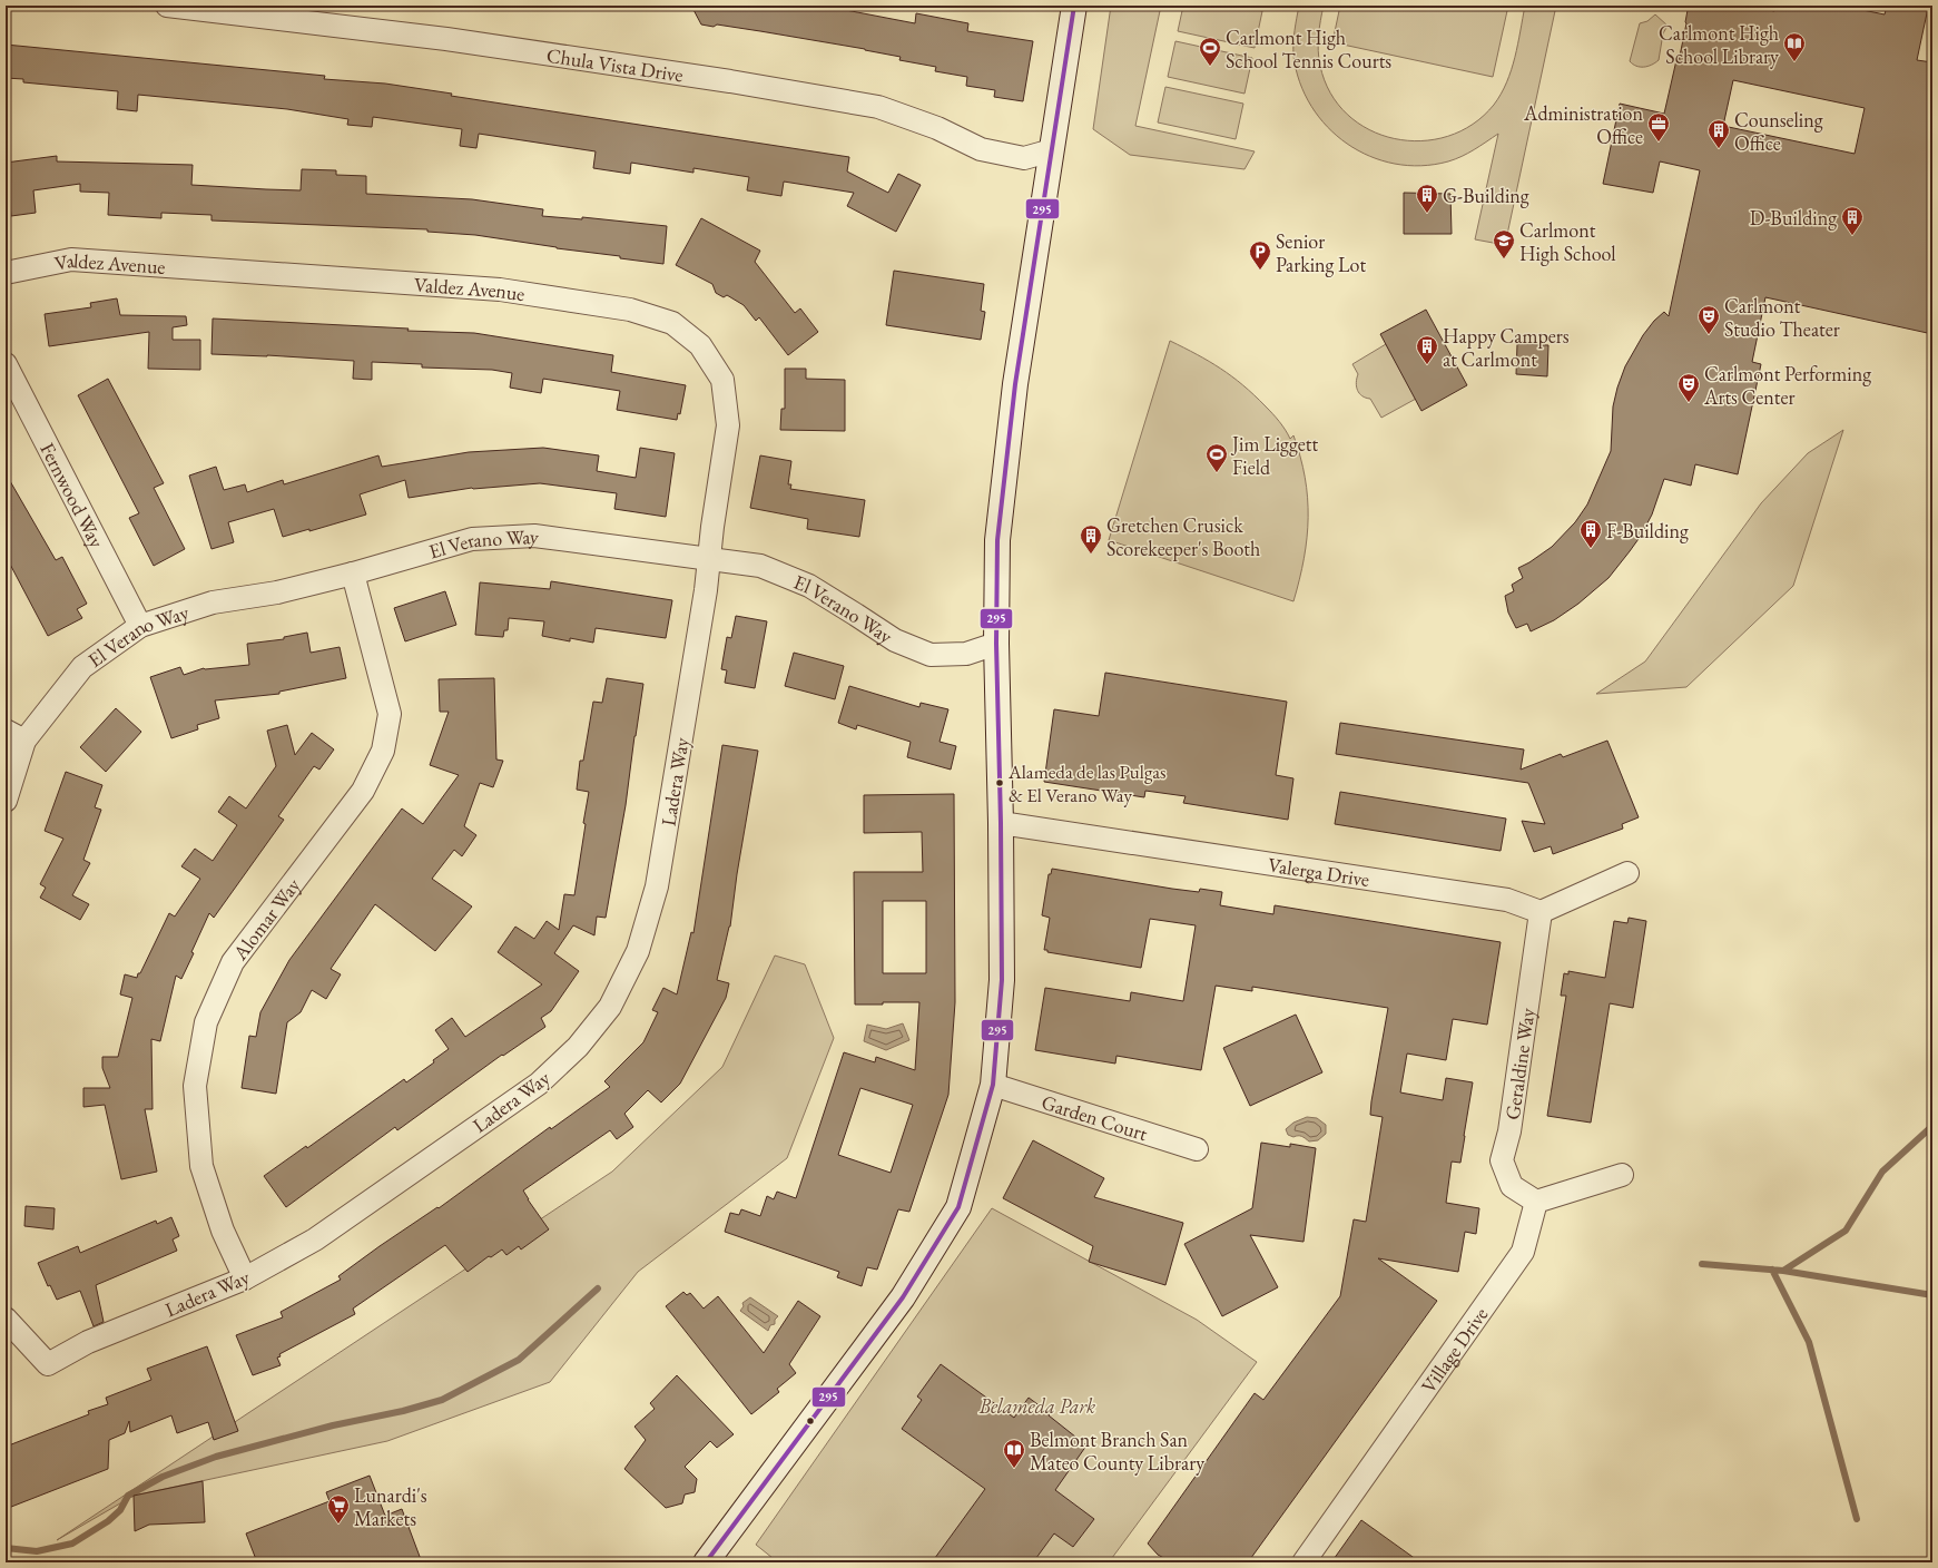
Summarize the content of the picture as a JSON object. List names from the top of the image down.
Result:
{
  "streets": {
    "street": [
      "Chula Vista Drive",
      "Valdez Avenue",
      "Fernwood Way",
      "El Verano Way",
      "Ladera Way",
      "Valerga Drive",
      "Alomar Way",
      "Geraldine Way",
      "Garden Court",
      "Village Drive"
    ]
  },
  "crossings": [
    ["Valdez Avenue", "El Verano Way"],
    ["Valdez Avenue", "Ladera Way"],
    ["Fernwood Way", "El Verano Way"],
    ["El Verano Way", "Ladera Way"],
    ["El Verano Way", "Alomar Way"],
    ["Ladera Way", "Alomar Way"],
    ["Valerga Drive", "Geraldine Way"],
    ["Geraldine Way", "Village Drive"]
  ],
  "parks": ["Belameda Park"],
  "places": {
    "library": ["Carlmont High School Library", "Belmont Branch San Mateo County Library"],
    "sports": ["Carlmont High School Tennis Courts", "Jim Liggett Field"],
    "office": ["Administration Office"],
    "building": [
      "Counseling Office",
      "G-Building",
      "D-Building",
      "Happy Campers at Carlmont",
      "F-Building",
      "Gretchen Crusick Scorekeeper's Booth"
    ],
    "school or university": ["Carlmont High School"],
    "parking": ["Senior Parking Lot"],
    "theatre": ["Carlmont Studio Theater", "Carlmont Performing Arts Center"],
    "other": ["Alameda de las Pulgas & El Verano Way"],
    "supermarket": ["Lunardi's Markets"]
  },
  "lines": ["transit line 295"]
}
